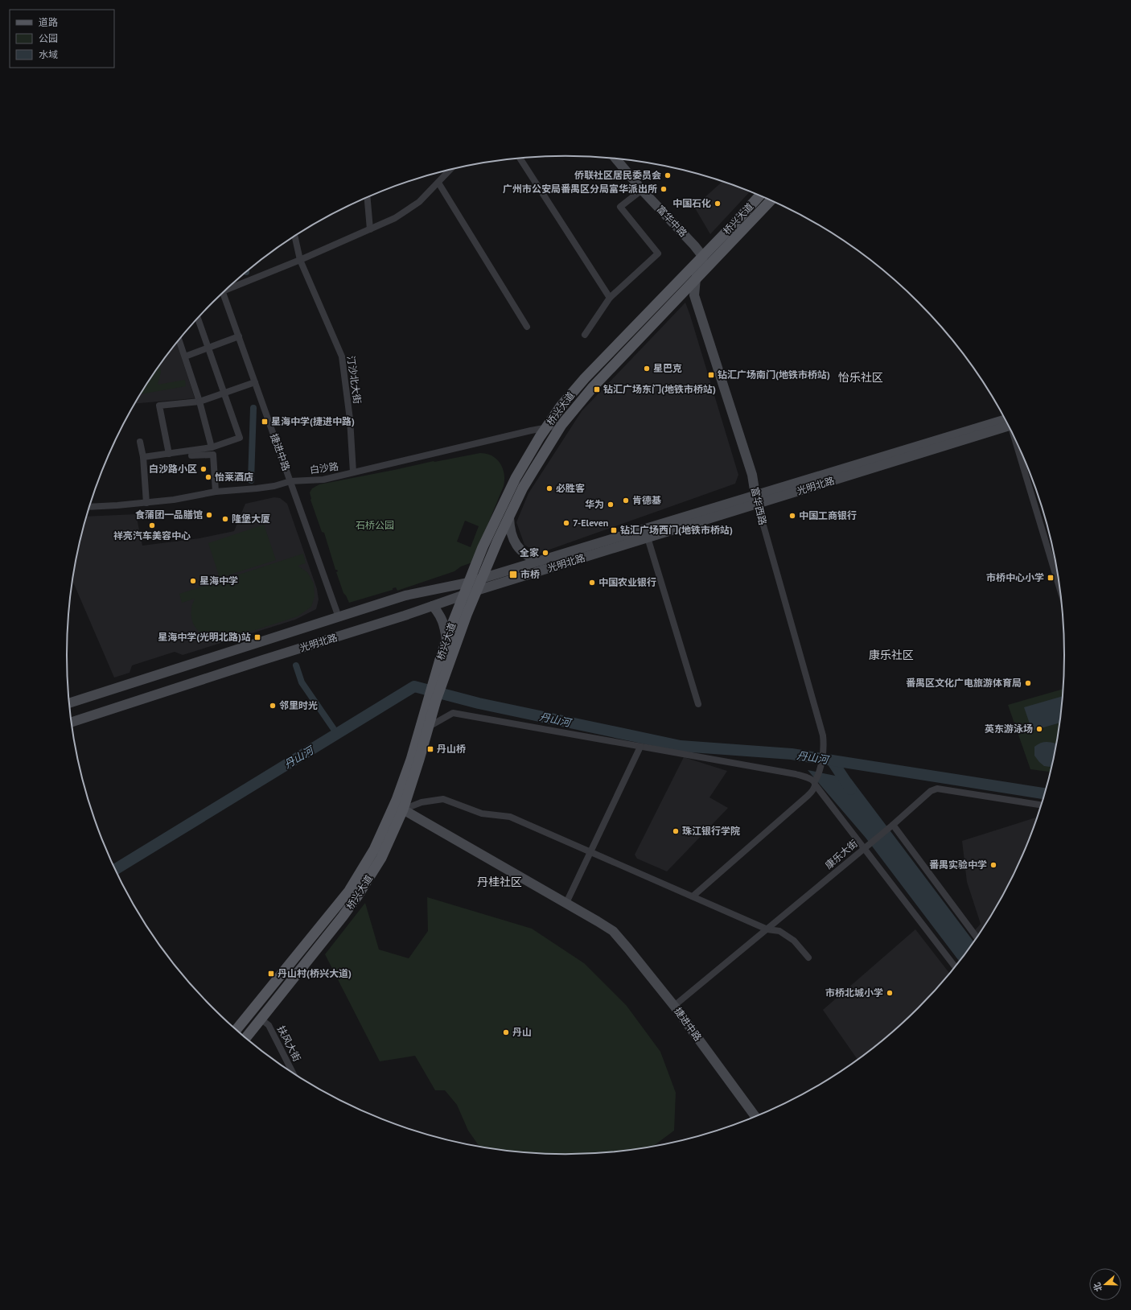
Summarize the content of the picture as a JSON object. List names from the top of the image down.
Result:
{
  "streets": {
    "main road": [
      "桥兴大道",
      "富华中路",
      "捷进中路",
      "光明北路",
      "富华西路"
    ],
    "street": [
      "汀沙北大街",
      "白沙路",
      "康乐大街",
      "扶风大街"
    ]
  },
  "crossings": [
    ["桥兴大道", "富华中路"],
    ["桥兴大道", "捷进中路"],
    ["桥兴大道", "白沙路"],
    ["桥兴大道", "光明北路"],
    ["桥兴大道", "富华西路"],
    ["桥兴大道", "扶风大街"],
    ["汀沙北大街", "白沙路"],
    ["捷进中路", "白沙路"],
    ["捷进中路", "光明北路"],
    ["捷进中路", "康乐大街"],
    ["光明北路", "富华西路"]
  ],
  "districts": ["怡乐社区", "康乐社区", "丹桂社区"],
  "water": ["丹山河"],
  "parks": ["石桥公园"],
  "places": {
    "other": [
      "侨联社区居民委员会",
      "广州市公安局番禺区分局富华派出所",
      "中国石化",
      "星巴克",
      "白沙路小区",
      "怡莱酒店",
      "必胜客",
      "肯德基",
      "华为",
      "食蒲团一品膳馆",
      "中国工商银行",
      "隆堡大厦",
      "7-Eleven",
      "祥亮汽车美容中心",
      "全家",
      "星海中学",
      "中国农业银行",
      "番禺区文化广电旅游体育局",
      "邻里时光",
      "英东游泳场",
      "珠江银行学院",
      "番禺实验中学",
      "市桥北城小学",
      "丹山"
    ],
    "transit": [
      "钻汇广场南门(地铁市桥站)",
      "钻汇广场东门(地铁市桥站)",
      "星海中学(捷进中路)",
      "钻汇广场西门(地铁市桥站)",
      "市桥",
      "市桥中心小学",
      "星海中学(光明北路)站",
      "丹山桥",
      "丹山村(桥兴大道)"
    ]
  },
  "legend": ["道路", "公园", "水域"],
  "north": "left"
}
